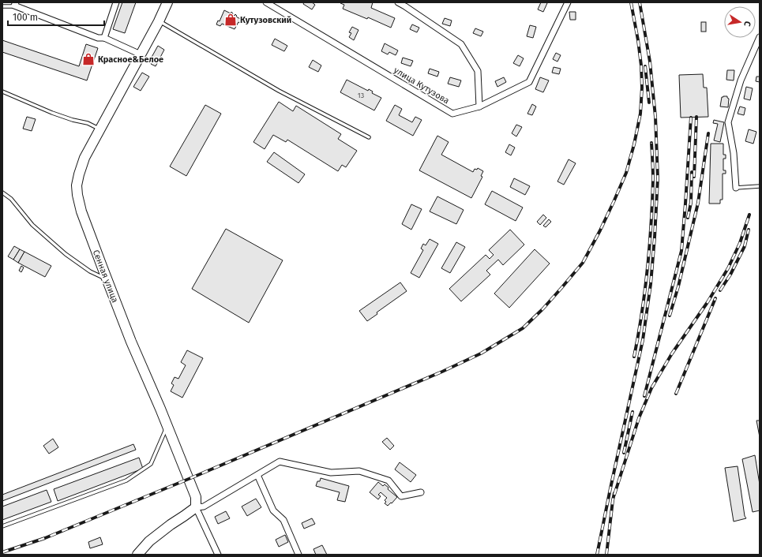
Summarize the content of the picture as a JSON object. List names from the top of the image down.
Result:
{
  "streets": {
    "main road": ["Сенная улица"],
    "street": ["улица Кутузова"]
  },
  "places": {
    "shop": ["Кутузовский", "Красное&Белое"]
  },
  "house_numbers": ["13"],
  "scale_bar": "100 m",
  "north": "right"
}
